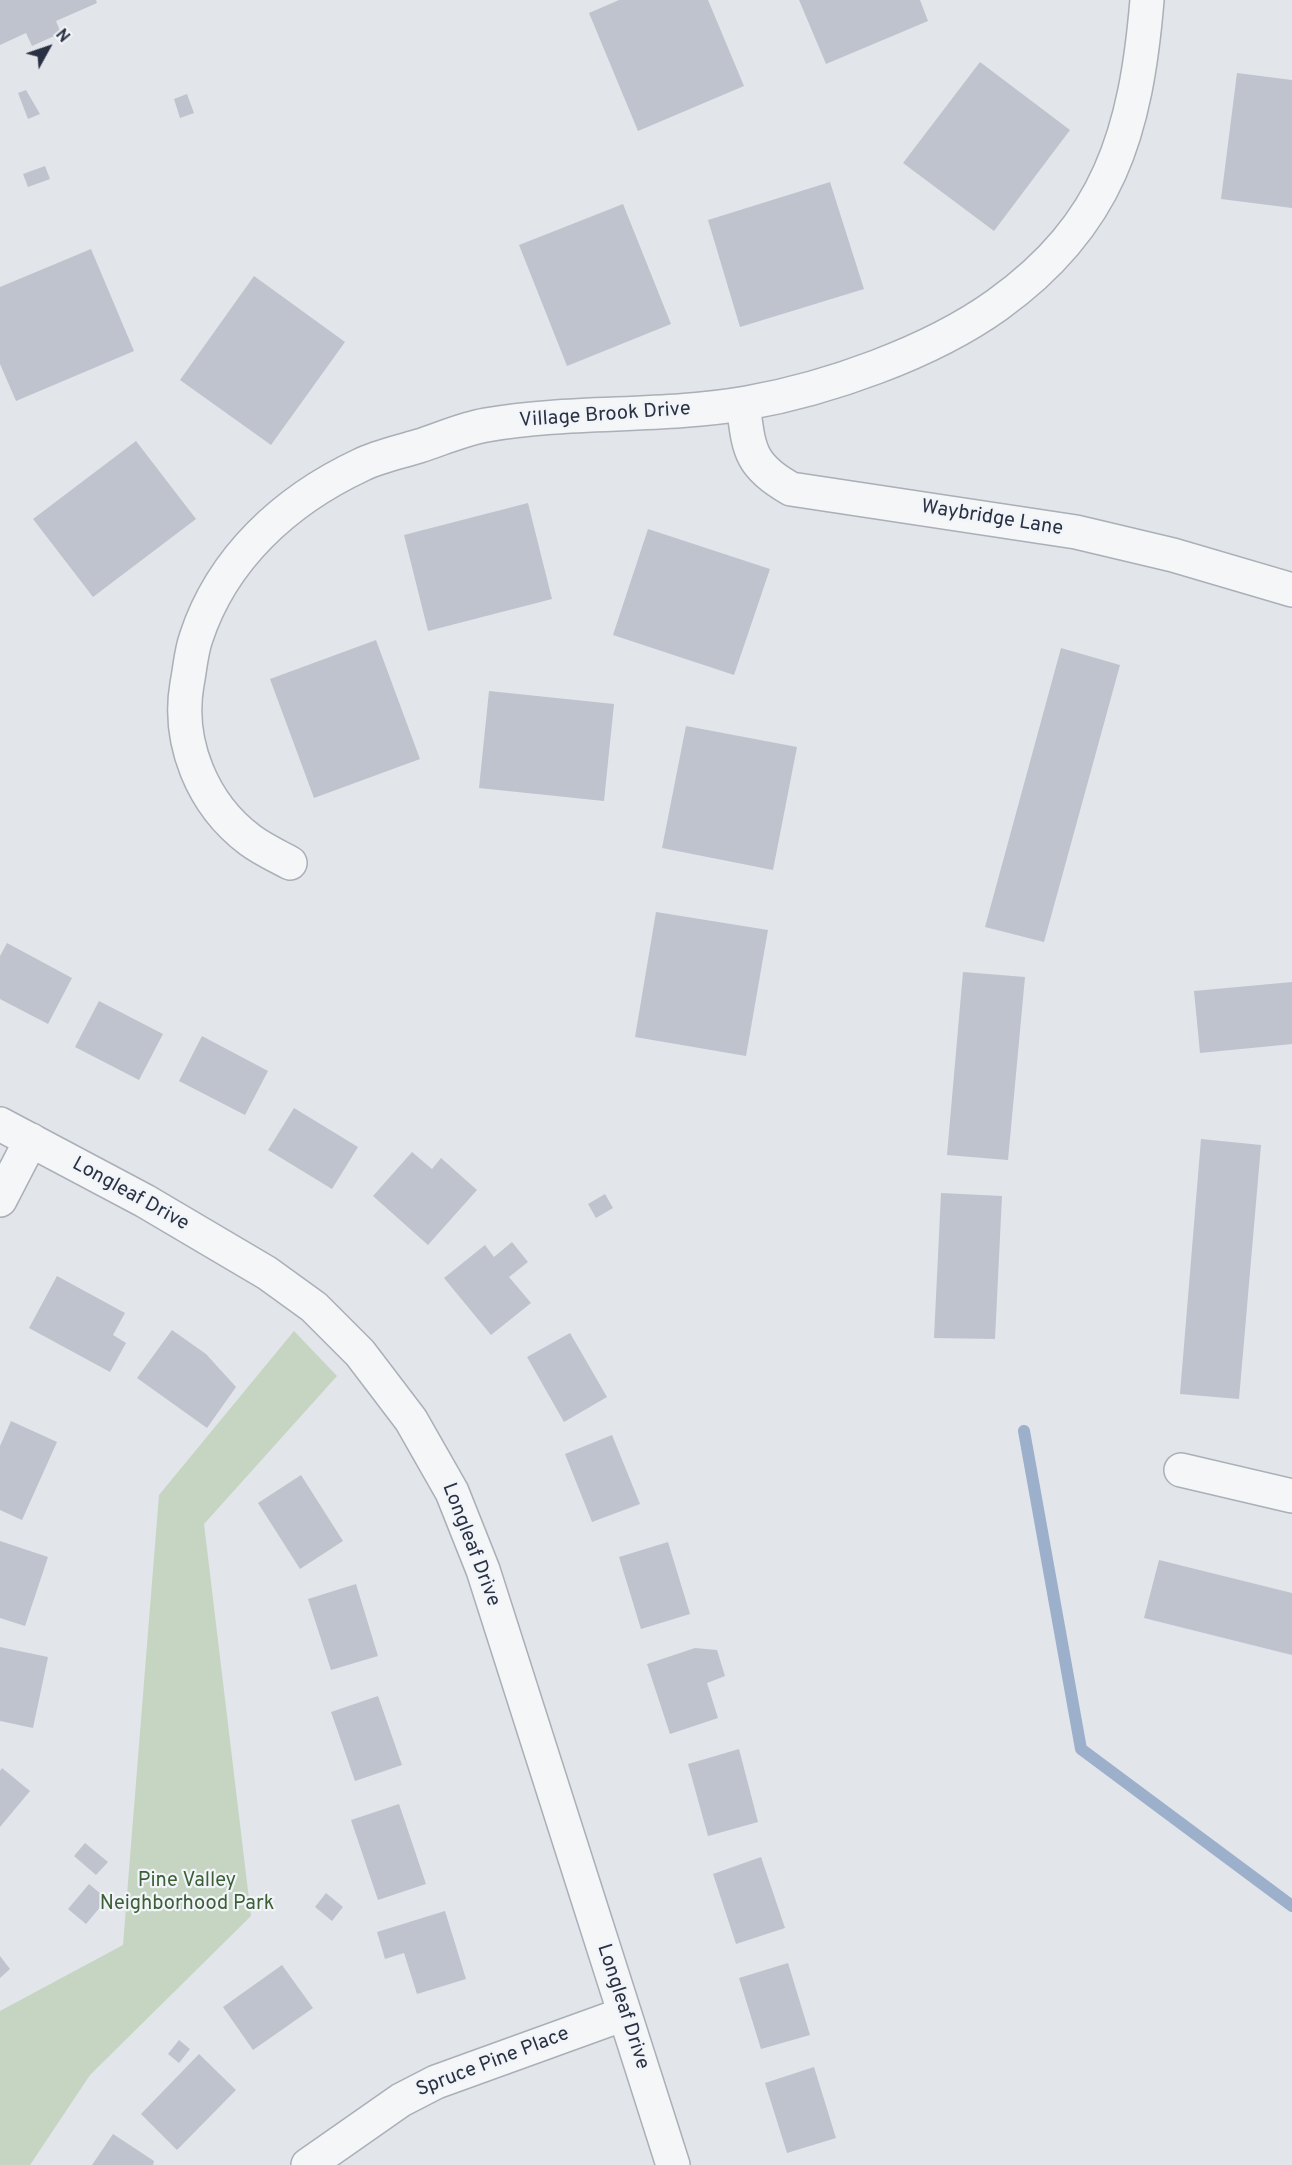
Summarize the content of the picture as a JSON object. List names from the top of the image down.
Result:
{
  "streets": {
    "street": [
      "Village Brook Drive",
      "Waybridge Lane",
      "Longleaf Drive",
      "Spruce Pine Place"
    ]
  },
  "crossings": [
    ["Village Brook Drive", "Waybridge Lane"],
    ["Longleaf Drive", "Spruce Pine Place"]
  ],
  "parks": ["Pine Valley Neighborhood Park"],
  "north": "top right"
}
